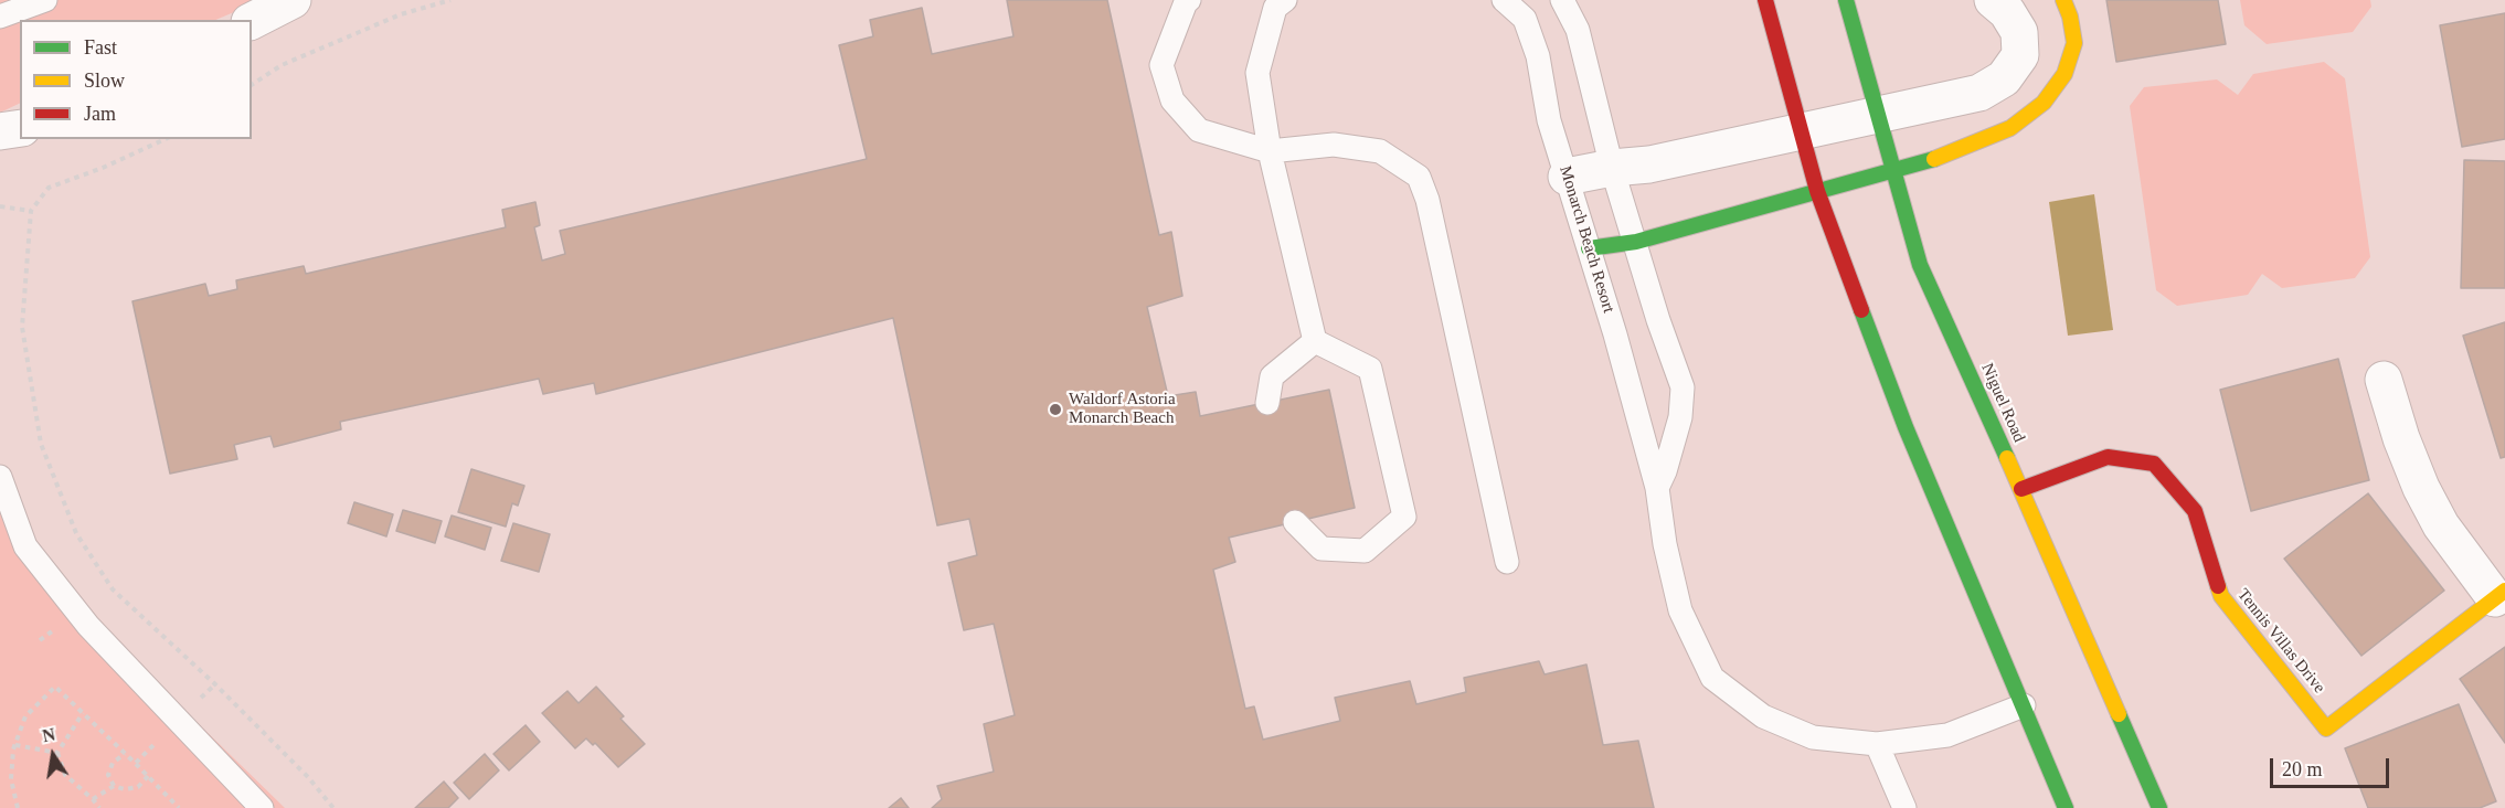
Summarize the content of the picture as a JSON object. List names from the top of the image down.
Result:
{
  "streets": {
    "main road": ["Niguel Road", "Tennis Villas Drive"],
    "lane": ["Monarch Beach Resort"]
  },
  "crossings": [
    ["Niguel Road", "Tennis Villas Drive"]
  ],
  "places": ["Waldorf Astoria Monarch Beach"],
  "legend": ["Fast", "Slow", "Jam"],
  "scale_bar": "20 m",
  "north": "top"
}
